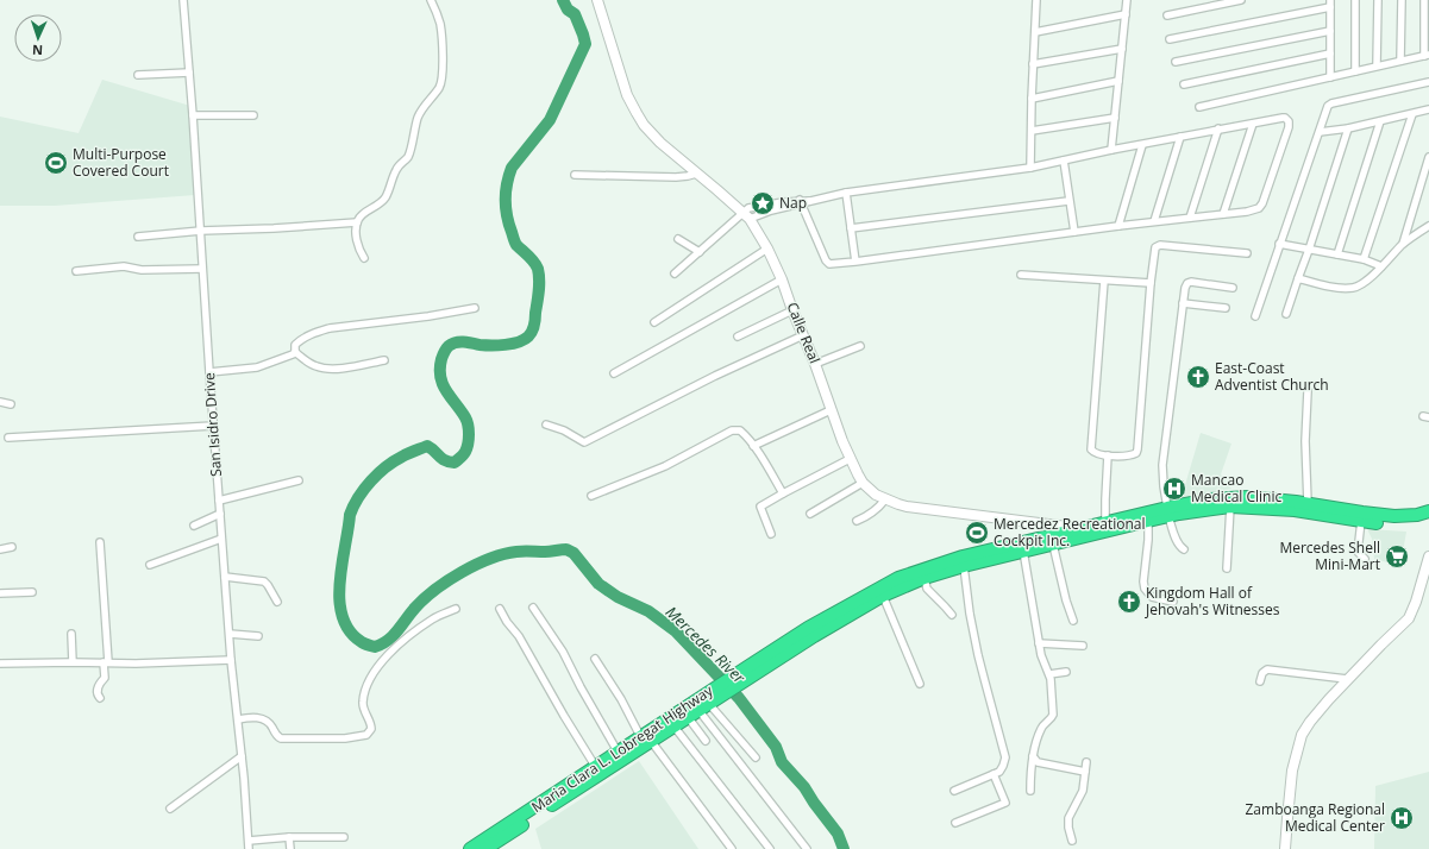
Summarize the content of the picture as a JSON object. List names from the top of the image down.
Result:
{
  "streets": {
    "highway": ["Maria Clara L. Lobregat Highway"],
    "street": ["Calle Real", "San Isidro Drive"]
  },
  "crossings": [
    ["Calle Real", "Maria Clara L. Lobregat Highway"]
  ],
  "water": ["Mercedes River"],
  "places": {
    "sports": ["Multi-Purpose Covered Court", "Mercedez Recreational Cockpit Inc."],
    "place": ["Nap"],
    "church": ["East-Coast Adventist Church", "Kingdom Hall of Jehovah's Witnesses"],
    "hospital": ["Mancao Medical Clinic", "Zamboanga Regional Medical Center"],
    "supermarket": ["Mercedes Shell Mini-Mart"]
  },
  "north": "bottom"
}
